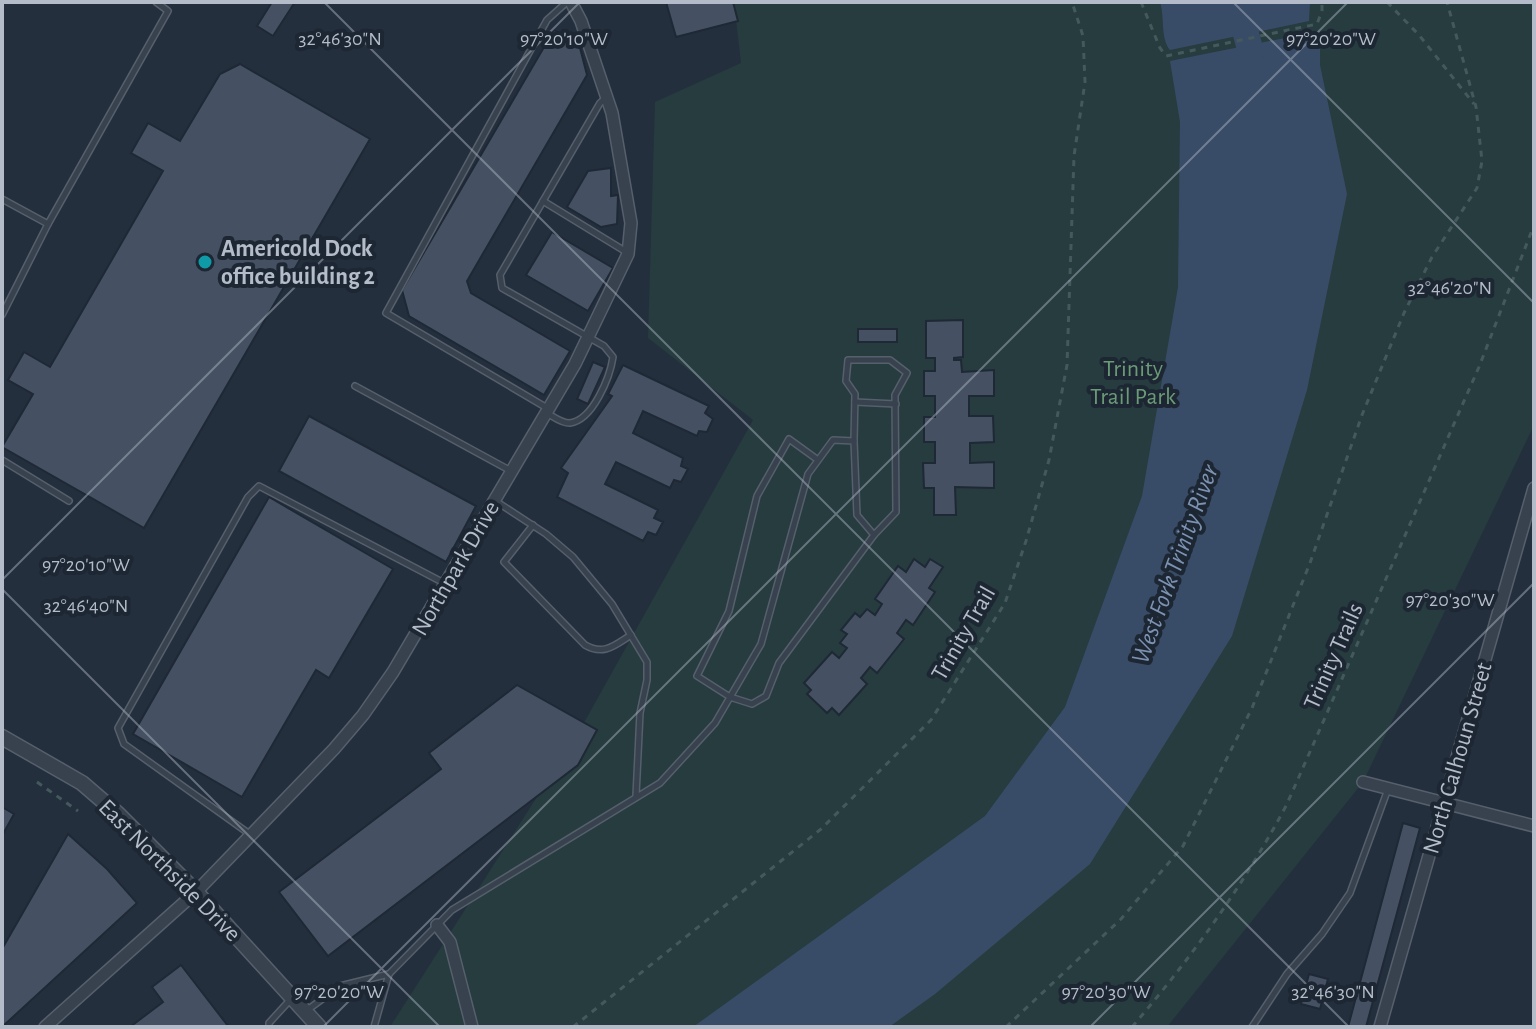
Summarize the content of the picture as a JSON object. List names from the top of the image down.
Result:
{
  "streets": {
    "street": ["Northpark Drive", "North Calhoun Street", "East Northside Drive"],
    "path": ["Trinity Trail", "Trinity Trails"]
  },
  "crossings": [
    ["Northpark Drive", "East Northside Drive"]
  ],
  "water": ["West Fork Trinity River"],
  "parks": ["Trinity Trail Park"],
  "places": ["Americold Dock office building 2"],
  "coordinates": [
    "32°46'30\"N",
    "97°20'10\"W",
    "97°20'20\"W",
    "32°46'20\"N",
    "97°20'30\"W",
    "32°46'40\"N"
  ]
}
